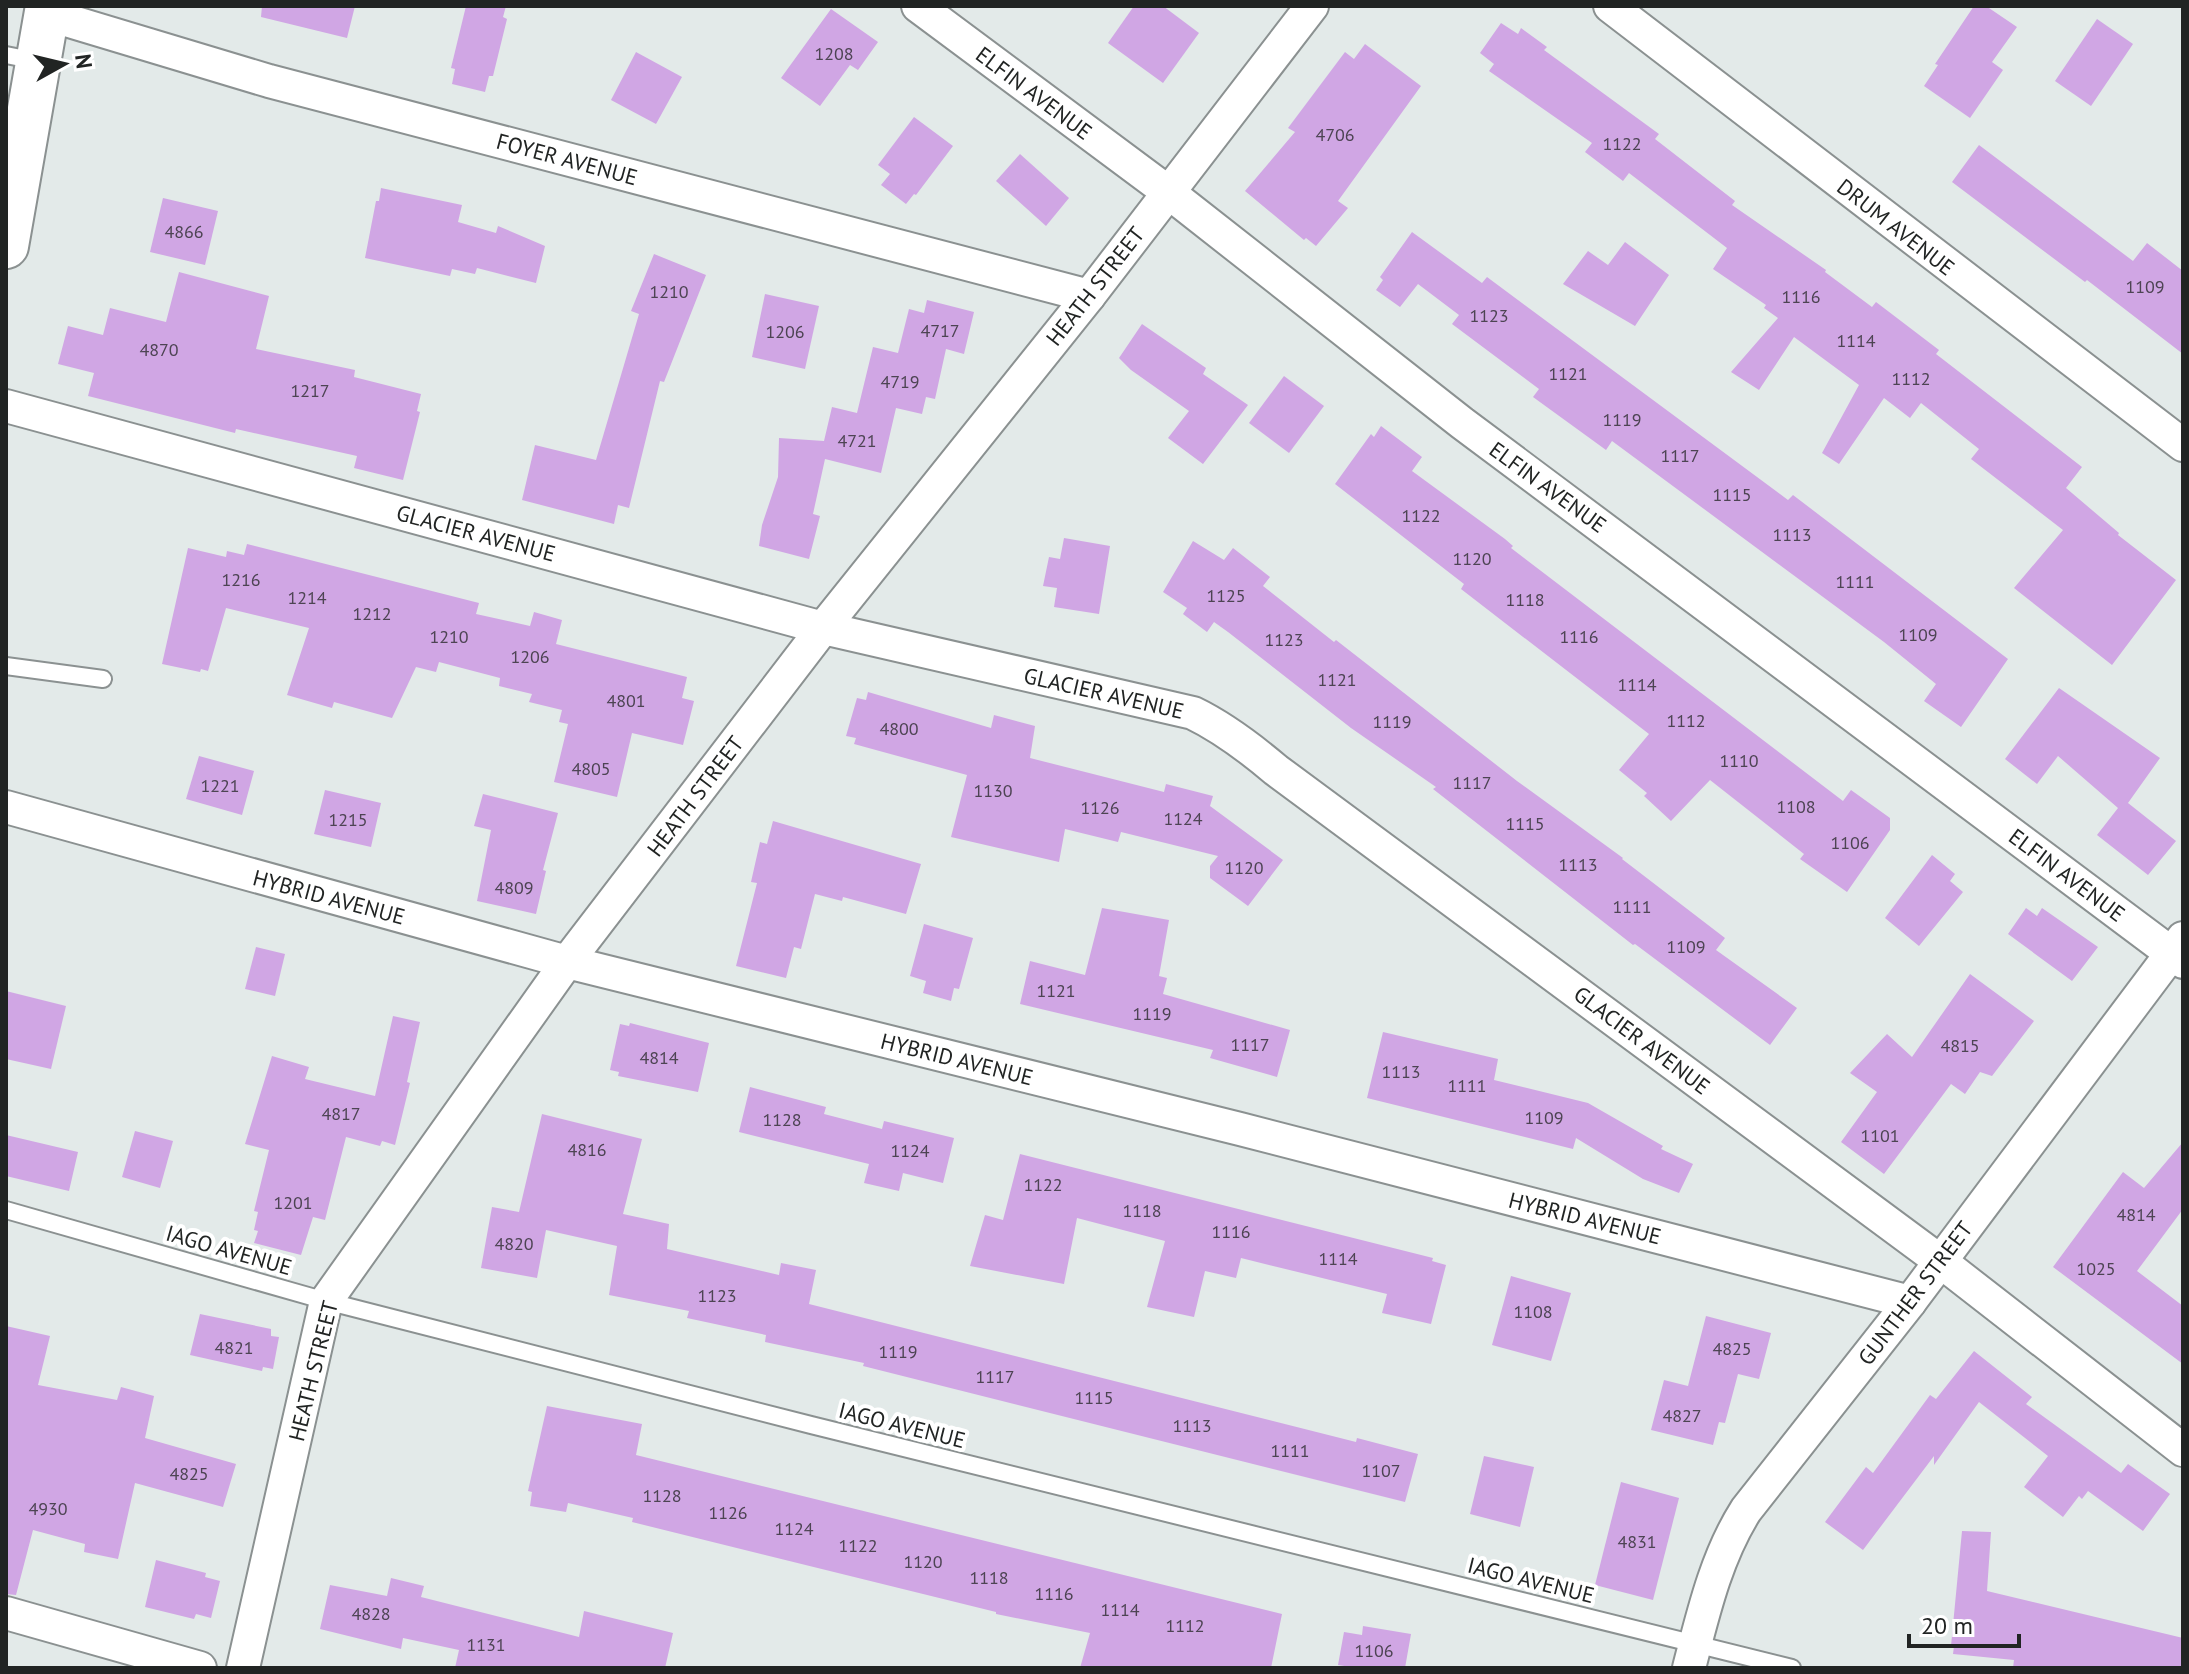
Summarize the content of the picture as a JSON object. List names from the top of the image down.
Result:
{
  "streets": {
    "street": [
      "ELFIN AVENUE",
      "FOYER AVENUE",
      "DRUM AVENUE",
      "HEATH STREET",
      "GLACIER AVENUE",
      "HYBRID AVENUE",
      "GUNTHER STREET"
    ],
    "lane": ["IAGO AVENUE"]
  },
  "crossings": [
    ["ELFIN AVENUE", "HEATH STREET"],
    ["ELFIN AVENUE", "GUNTHER STREET"],
    ["FOYER AVENUE", "HEATH STREET"],
    ["HEATH STREET", "GLACIER AVENUE"],
    ["HEATH STREET", "HYBRID AVENUE"],
    ["HEATH STREET", "IAGO AVENUE"],
    ["GLACIER AVENUE", "GUNTHER STREET"],
    ["HYBRID AVENUE", "GUNTHER STREET"],
    ["IAGO AVENUE", "GUNTHER STREET"]
  ],
  "house_numbers": [
    "1208",
    "4706",
    "1122",
    "4866",
    "1109",
    "1210",
    "1116",
    "1123",
    "4717",
    "1206",
    "1114",
    "4870",
    "1121",
    "1112",
    "4719",
    "1217",
    "1119",
    "4721",
    "1117",
    "1115",
    "1122",
    "1113",
    "1120",
    "1216",
    "1111",
    "1125",
    "1214",
    "1118",
    "1212",
    "1109",
    "1210",
    "1116",
    "1123",
    "1206",
    "1121",
    "1114",
    "4801",
    "1112",
    "1119",
    "4800",
    "1110",
    "4805",
    "1117",
    "1221",
    "1130",
    "1108",
    "1126",
    "1124",
    "1215",
    "1115",
    "1106",
    "1113",
    "1120",
    "4809",
    "1111",
    "1109",
    "1121",
    "1119",
    "1117",
    "4815",
    "4814",
    "1113",
    "1111",
    "4817",
    "1109",
    "1128",
    "1101",
    "4816",
    "1124",
    "1122",
    "1201",
    "1118",
    "4814",
    "1116",
    "4820",
    "1114",
    "1025",
    "1123",
    "1108",
    "4821",
    "4825",
    "1119",
    "1117",
    "1115",
    "4827",
    "1113",
    "1111",
    "1107",
    "4825",
    "1128",
    "4930",
    "1126",
    "1124",
    "4831",
    "1122",
    "1120",
    "1118",
    "1116",
    "1114",
    "4828",
    "1112",
    "1131",
    "1106"
  ],
  "scale_bar": "20 m",
  "north": "right"
}
